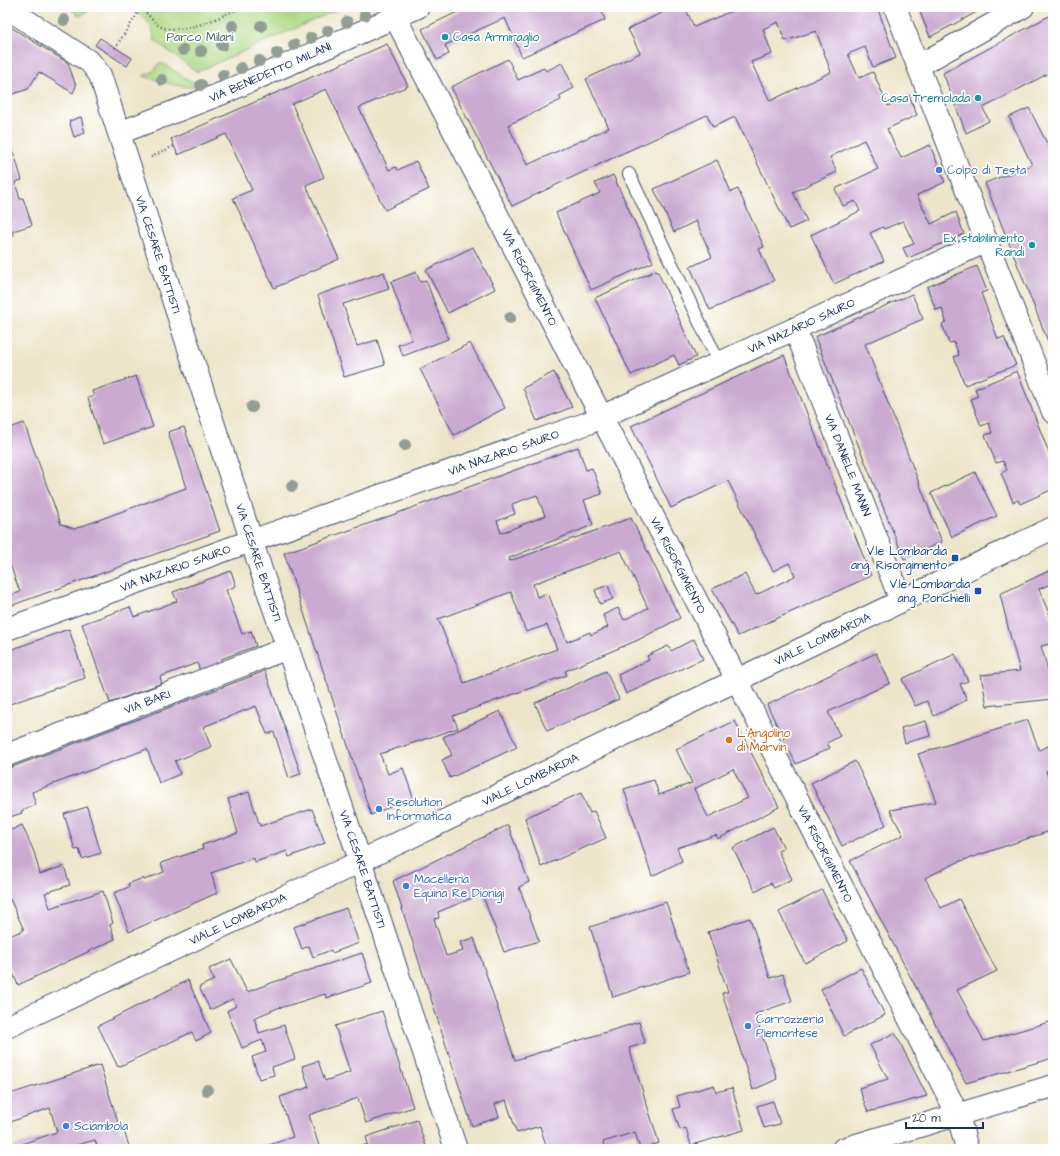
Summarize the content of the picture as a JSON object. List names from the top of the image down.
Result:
{
  "streets": {
    "street": [
      "VIA BENEDETTO MILANI",
      "VIA CESARE BATTISTI",
      "VIA RISORGIMENTO",
      "VIA NAZARIO SAURO",
      "VIA DANIELE MANIN",
      "VIALE LOMBARDIA",
      "VIA BARI"
    ]
  },
  "crossings": [
    ["VIA BENEDETTO MILANI", "VIA CESARE BATTISTI"],
    ["VIA BENEDETTO MILANI", "VIA RISORGIMENTO"],
    ["VIA CESARE BATTISTI", "VIA NAZARIO SAURO"],
    ["VIA CESARE BATTISTI", "VIALE LOMBARDIA"],
    ["VIA CESARE BATTISTI", "VIA BARI"],
    ["VIA RISORGIMENTO", "VIA NAZARIO SAURO"],
    ["VIA RISORGIMENTO", "VIALE LOMBARDIA"],
    ["VIA NAZARIO SAURO", "VIA DANIELE MANIN"],
    ["VIA DANIELE MANIN", "VIALE LOMBARDIA"]
  ],
  "parks": ["Parco Milani"],
  "places": {
    "other": [
      "Casa Armiraglio",
      "Casa Tremolada",
      "Colpo di Testa",
      "Ex stabilimento Randi",
      "L'Angolino di Marvin",
      "Resolution Informatica",
      "Macelleria Equina Re Dionigi",
      "Carrozzeria Piemontese",
      "Sciambola"
    ],
    "transit": ["V.le Lombardia ang. Risorgimento", "V.le Lombardia ang. Ponchielli"]
  },
  "scale_bar": "20 m"
}
